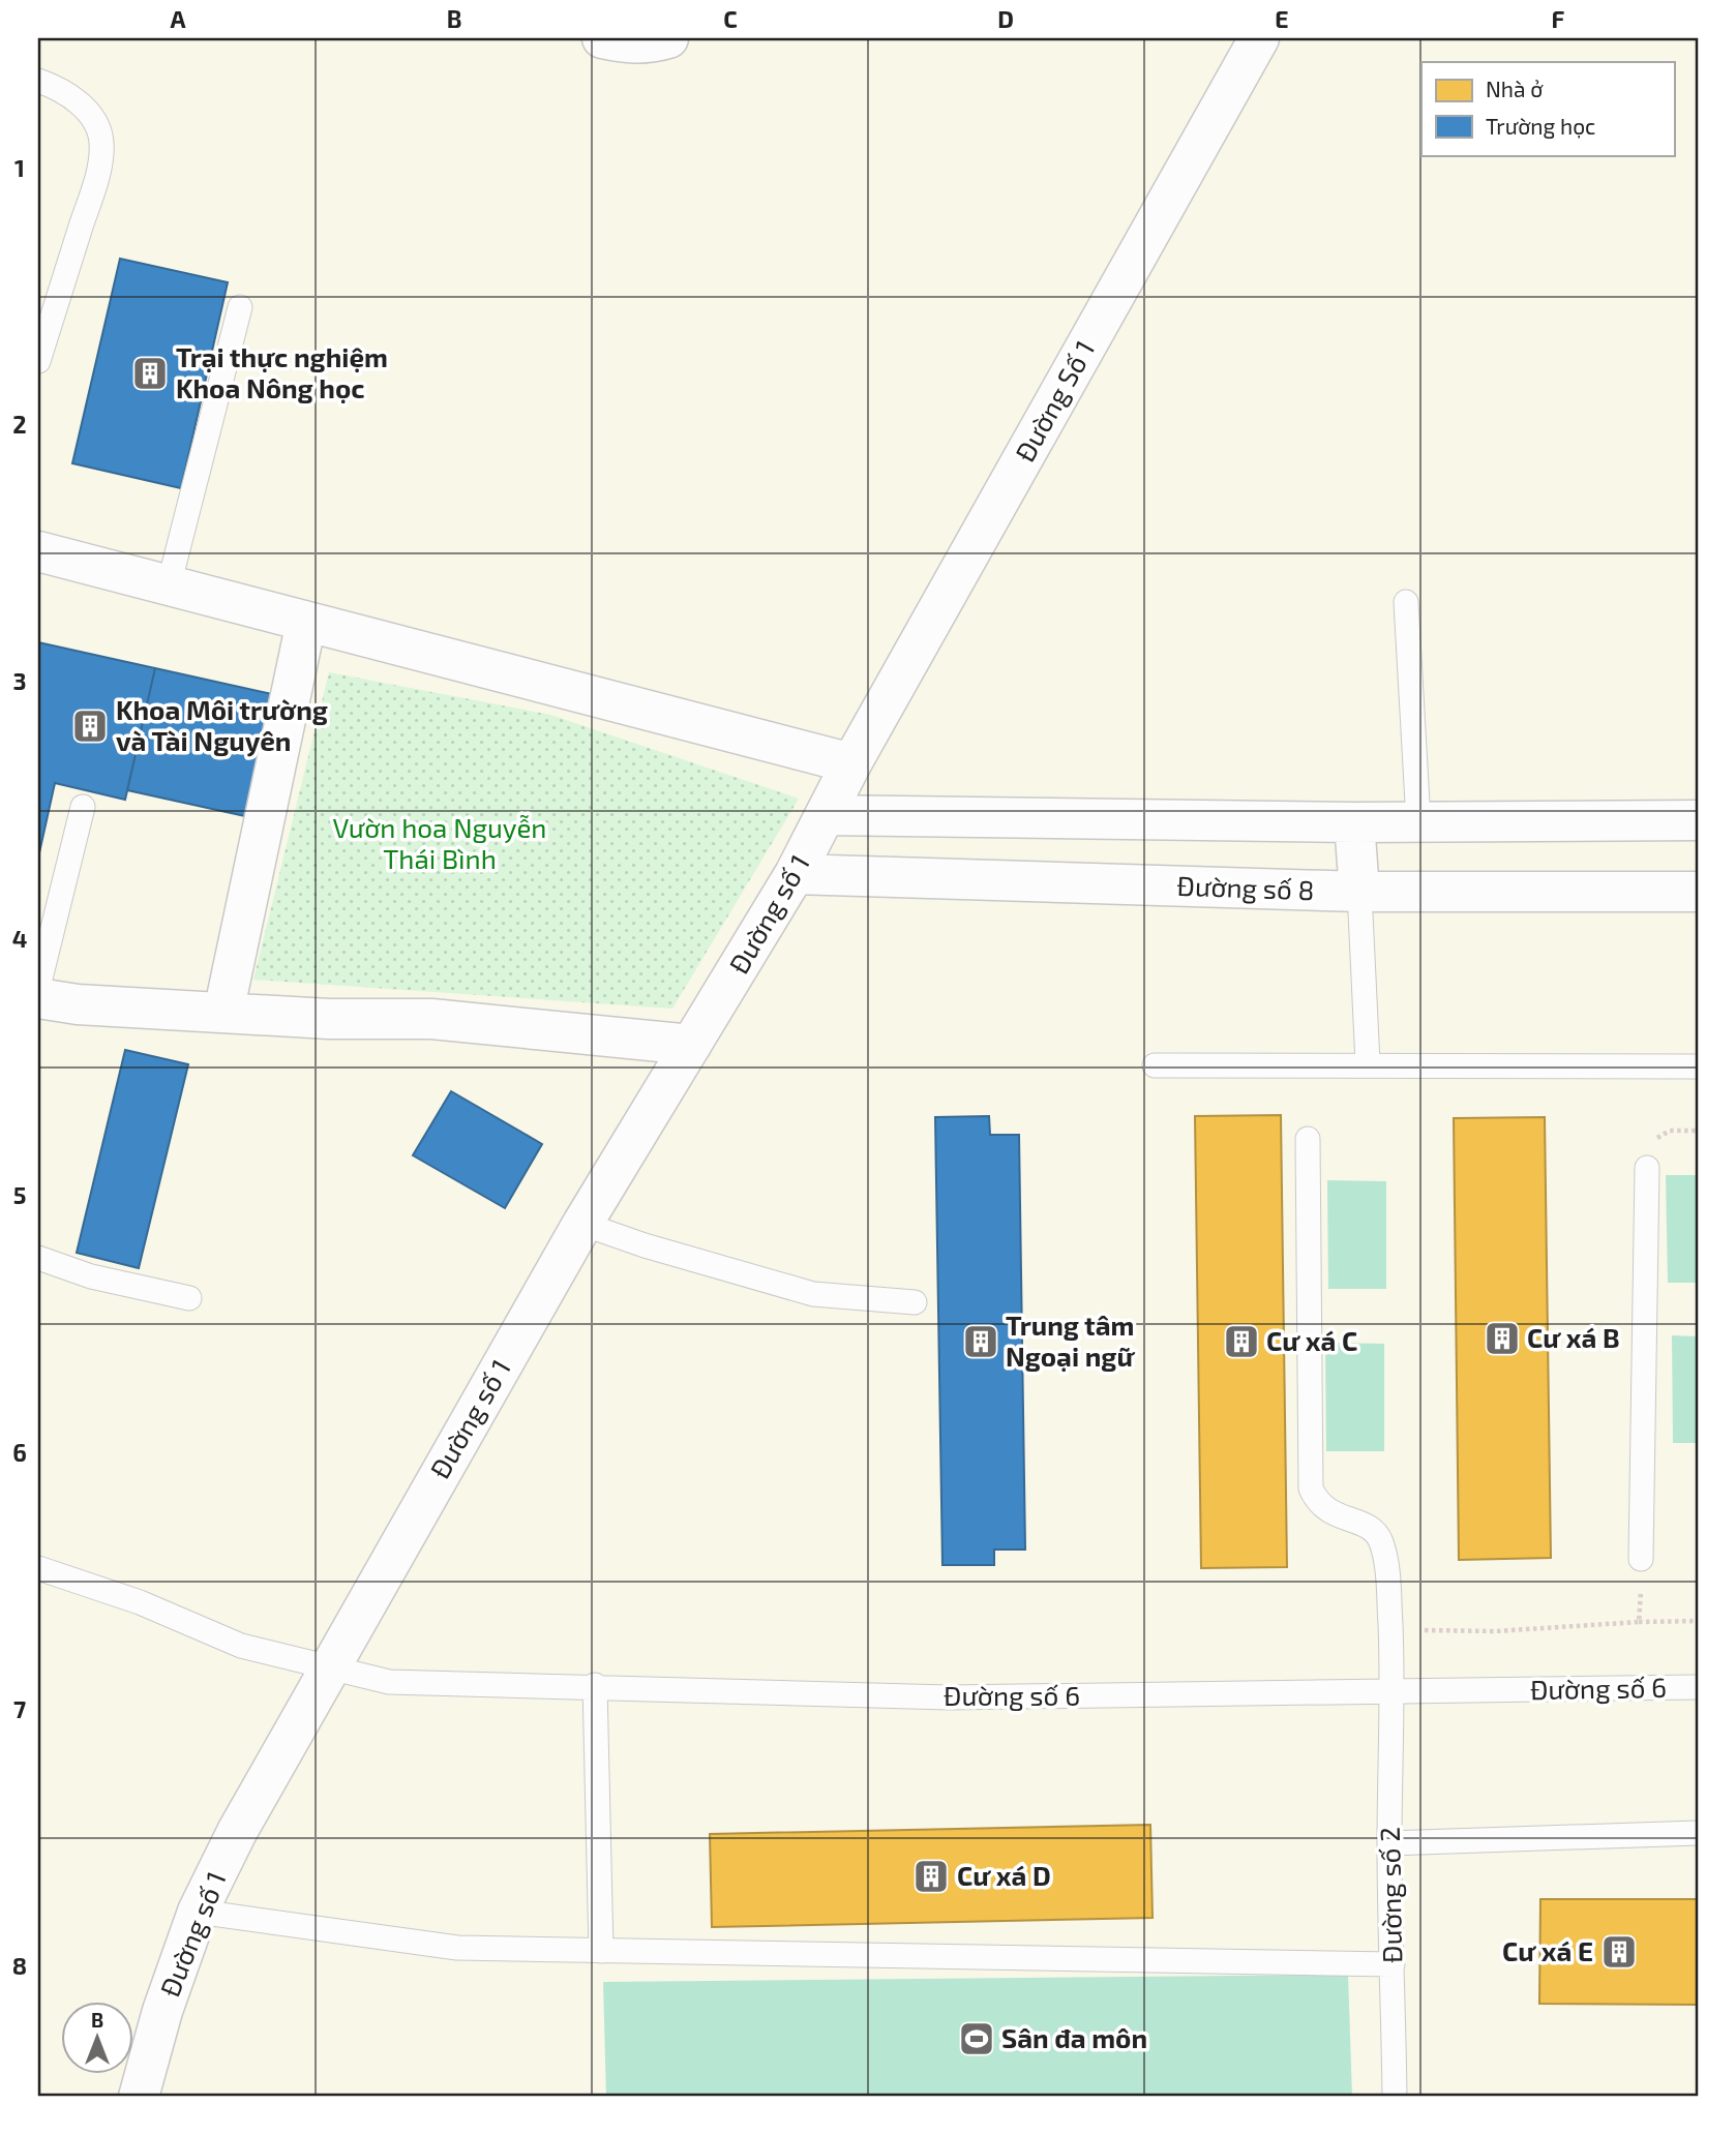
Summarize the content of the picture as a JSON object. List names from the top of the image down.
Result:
{
  "streets": {
    "street": ["Đường Số 1", "Đường số 8", "Đường số 1"],
    "lane": ["Đường số 6", "Đường số 2"]
  },
  "crossings": [
    ["Đường Số 1", "Đường số 1"],
    ["Đường số 8", "Đường số 1"],
    ["Đường số 1", "Đường số 6"],
    ["Đường số 6", "Đường số 2"]
  ],
  "parks": ["Vườn hoa Nguyễn Thái Bình"],
  "places": {
    "building": [
      "Trại thực nghiệm Khoa Nông học",
      "Khoa Môi trường và Tài Nguyên",
      "Cư xá B",
      "Trung tâm Ngoại ngữ",
      "Cư xá C",
      "Cư xá D",
      "Cư xá E"
    ],
    "sports": ["Sân đa môn"]
  },
  "legend": ["Nhà ở", "Trường học"],
  "north": "top",
  "grid": {
    "columns": [
      "A",
      "B",
      "C",
      "D",
      "E",
      "F"
    ],
    "rows": [
      "1",
      "2",
      "3",
      "4",
      "5",
      "6",
      "7",
      "8"
    ]
  }
}
